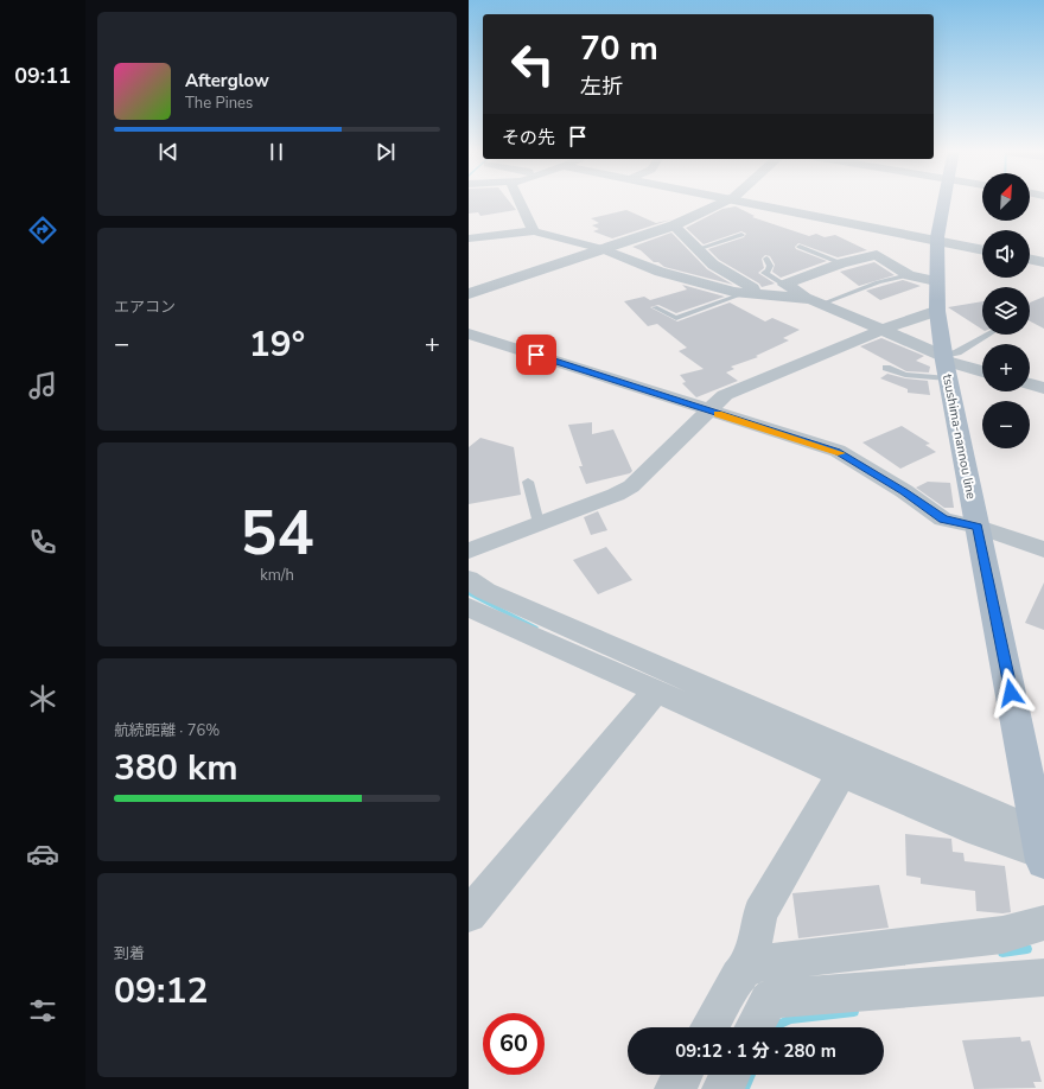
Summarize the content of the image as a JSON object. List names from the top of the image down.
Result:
{
  "streets": {
    "main road": ["tsushima-nannou line"]
  },
  "north": "top right",
  "page": {
    "tabs": "09:11",
    "turn": ["70 m", "左折"],
    "song": ["Afterglow", "The Pines"],
    "then": "その先",
    "map_buttons": ["+", "−"],
    "tile": [
      "エアコン",
      ["54", "km/h"],
      ["航続距離 · 76%", "380 km"],
      ["到着", "09:12"]
    ],
    "heat": ["−", "19°", "+"],
    "limit": "60",
    "trip": "09:12 · 1 分 · 280 m"
  }
}
